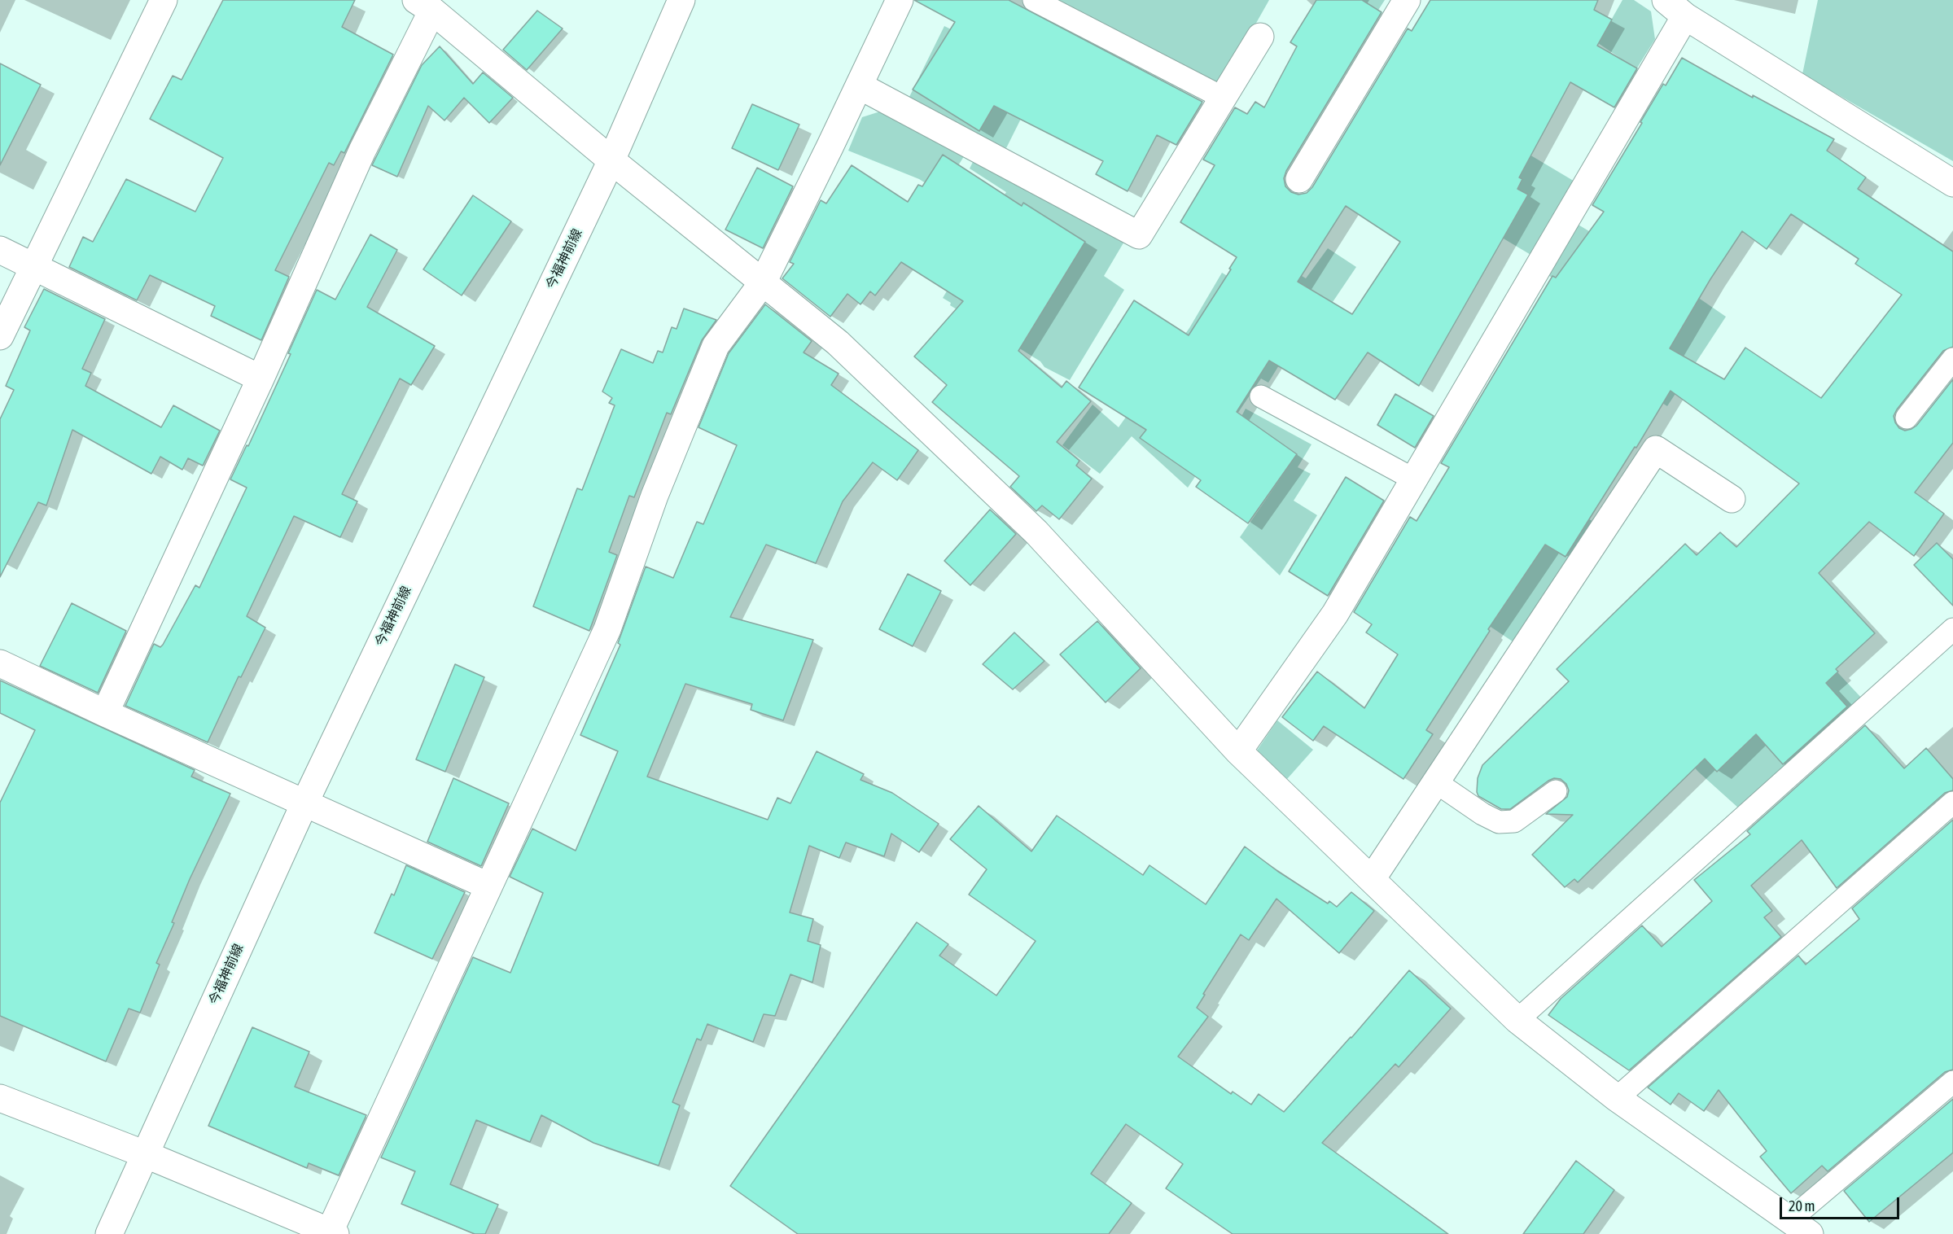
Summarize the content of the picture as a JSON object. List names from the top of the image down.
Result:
{
  "streets": {
    "street": ["今福神前線"]
  },
  "scale_bar": "20 m"
}
